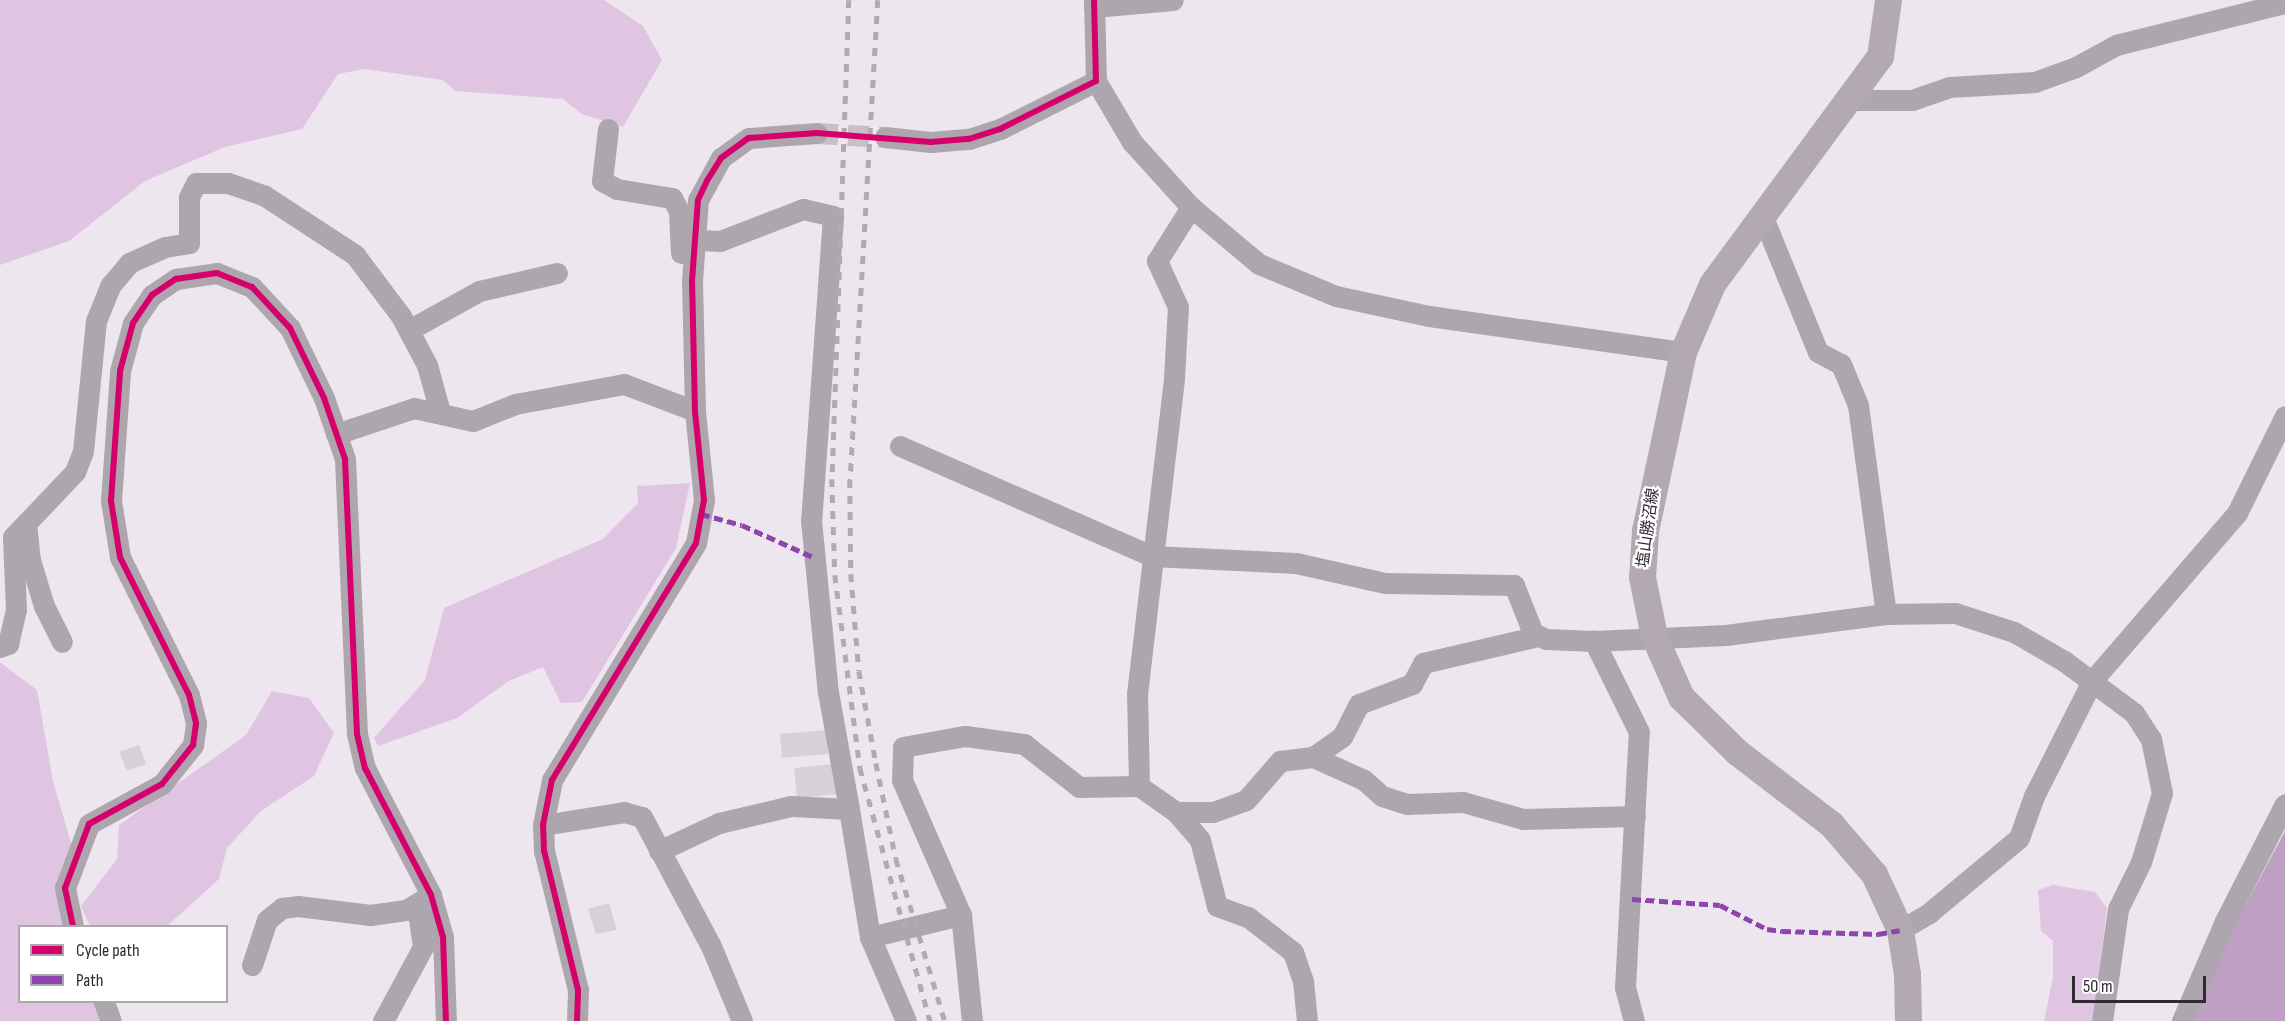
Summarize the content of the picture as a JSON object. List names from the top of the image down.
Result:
{
  "streets": {
    "main road": ["塩山勝沼線"]
  },
  "legend": ["Cycle path", "Path"],
  "scale_bar": "50 m"
}
